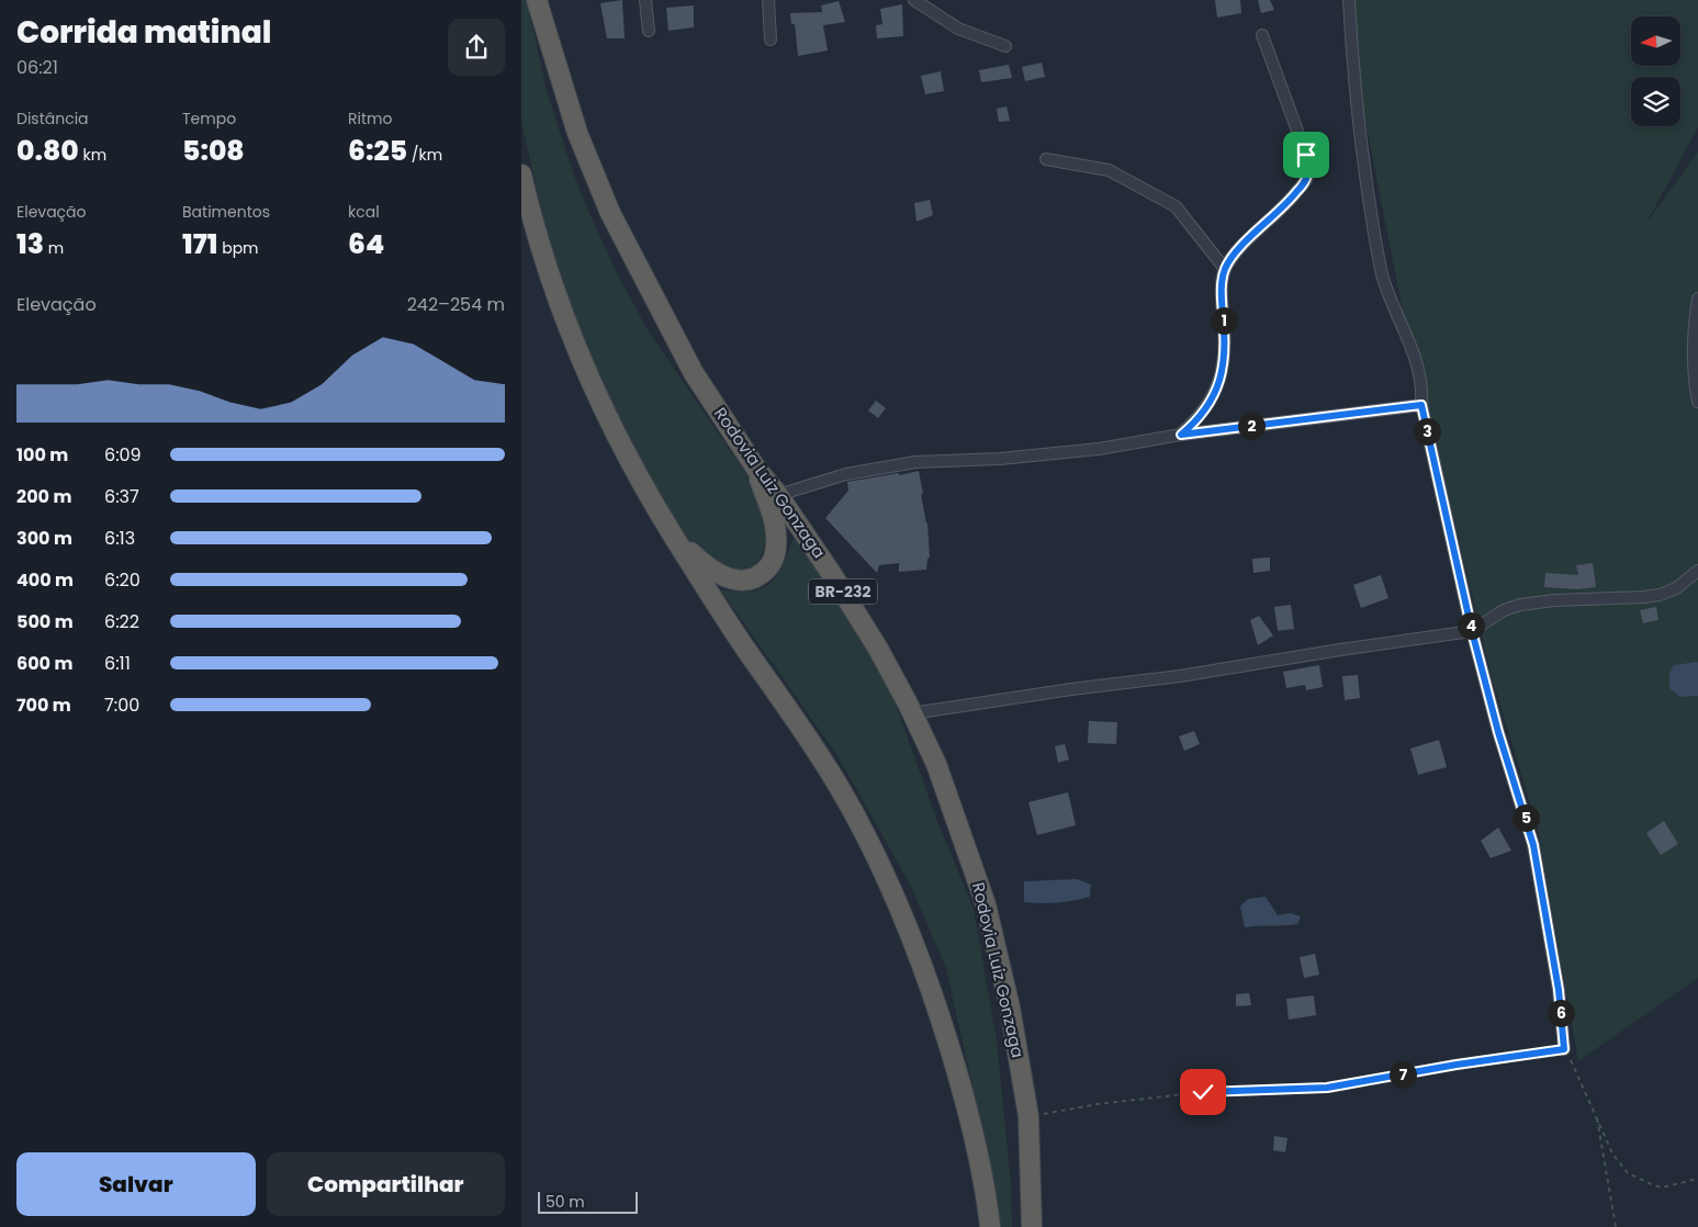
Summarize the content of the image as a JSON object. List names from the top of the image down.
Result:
{
  "streets": {
    "highway": ["Rodovia Luiz Gonzaga", "BR-232"]
  },
  "scale_bar": "50 m",
  "north": "left",
  "page": {
    "heading": ["Corrida matinal", "06:21"],
    "stats": [
      ["Distância", "0.80 km"],
      ["Tempo", "5:08"],
      ["Ritmo", "6:25 /km"],
      ["Elevação", "13 m"],
      ["Batimentos", "171 bpm"],
      ["kcal", "64"]
    ],
    "chart": ["Elevação", "242–254 m"],
    "pins": [
      "1",
      "2",
      "3",
      "4",
      "5",
      "6",
      "7"
    ],
    "list": [
      {
        "name": "100 m",
        "note": "6:09"
      },
      {
        "name": "200 m",
        "note": "6:37"
      },
      {
        "name": "300 m",
        "note": "6:13"
      },
      {
        "name": "400 m",
        "note": "6:20"
      },
      {
        "name": "500 m",
        "note": "6:22"
      },
      {
        "name": "600 m",
        "note": "6:11"
      },
      {
        "name": "700 m",
        "note": "7:00"
      }
    ],
    "buttons": ["Salvar", "Compartilhar"],
    "scale": "50 m"
  }
}
